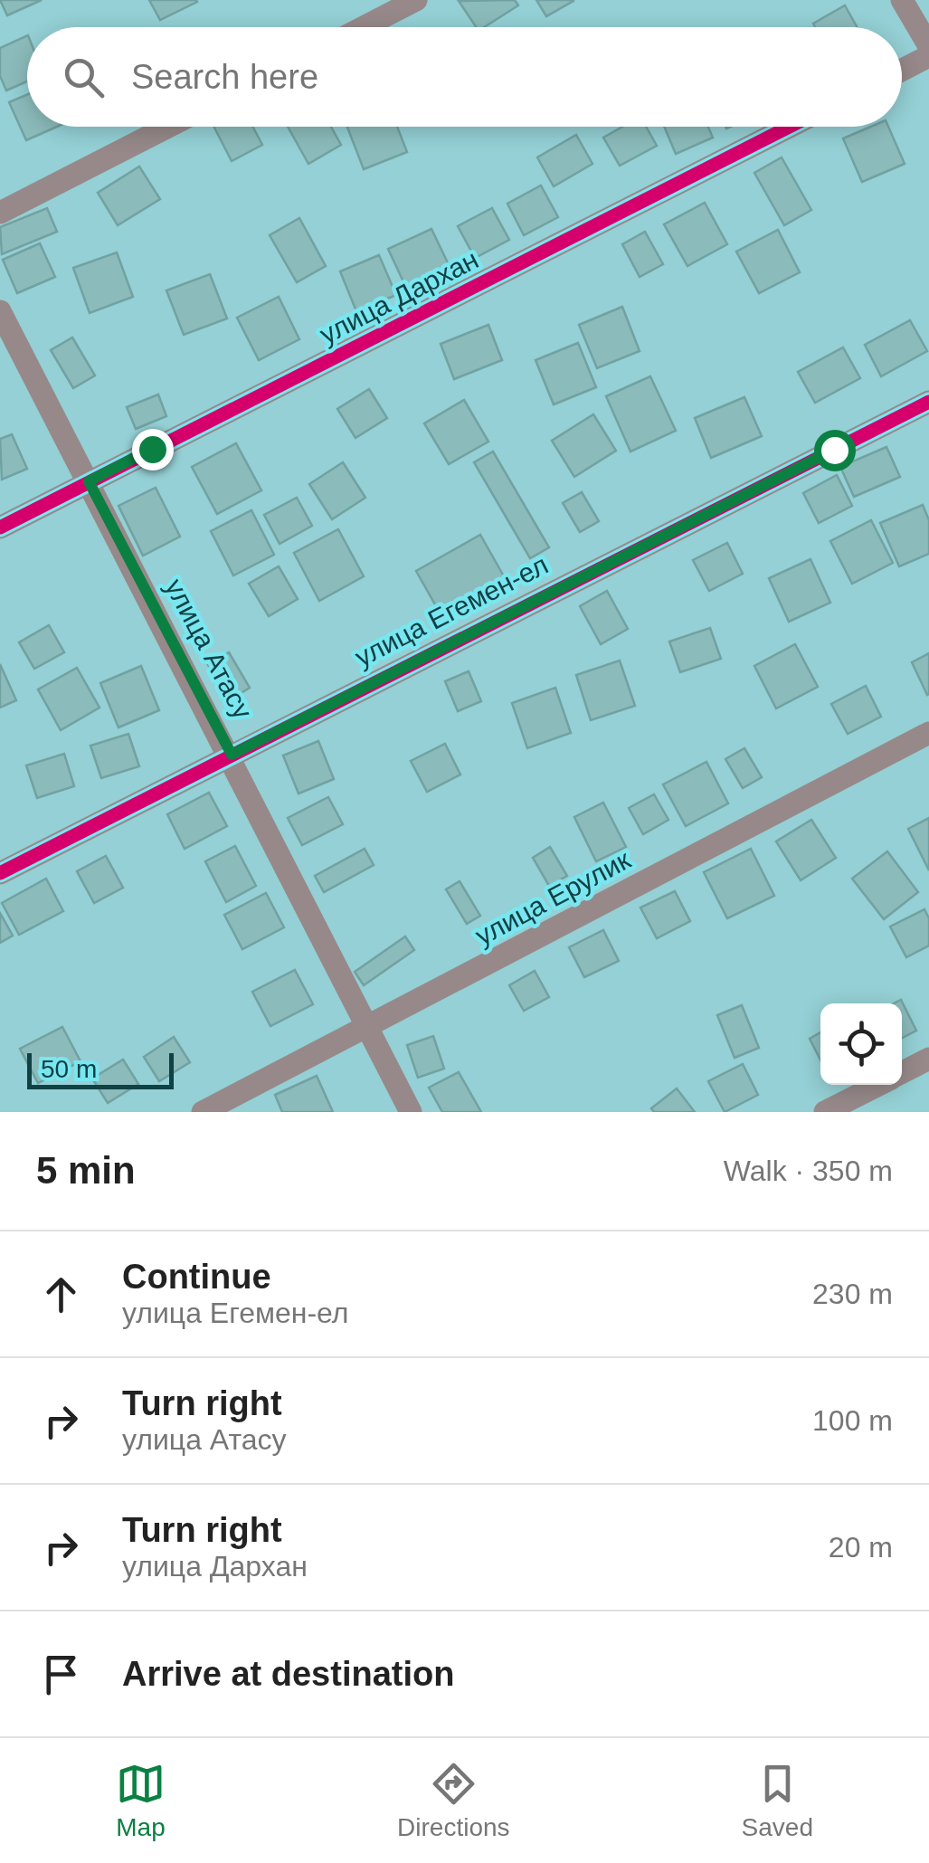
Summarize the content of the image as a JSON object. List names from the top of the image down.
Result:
{
  "streets": {
    "street": [
      "улица Дархан",
      "улица Егемен-ел",
      "улица Атасу",
      "улица Ерулик"
    ]
  },
  "crossings": [
    ["улица Дархан", "улица Атасу"],
    ["улица Егемен-ел", "улица Атасу"],
    ["улица Атасу", "улица Ерулик"]
  ],
  "scale_bar": "50 m",
  "page": {
    "search": "Search here",
    "scale": "50 m",
    "heading": ["5 min", "Walk · 350 m"],
    "list": [
      ["Continue", "улица Егемен-ел", "230 m"],
      ["Turn right", "улица Атасу", "100 m"],
      ["Turn right", "улица Дархан", "20 m"],
      "Arrive at destination"
    ],
    "nav": ["Map", "Directions", "Saved"]
  }
}
